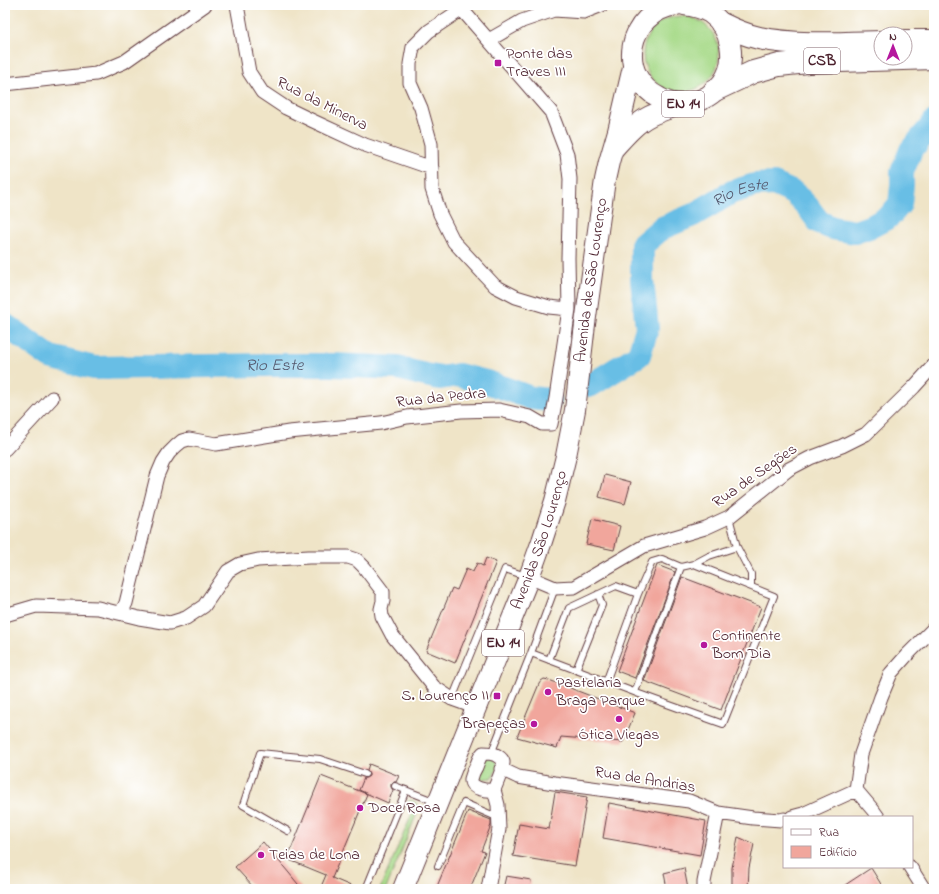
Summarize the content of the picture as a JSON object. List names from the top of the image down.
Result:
{
  "streets": {
    "highway": ["CSB"],
    "main road": ["EN 14", "Avenida de São Lourenço", "Avenida São Lourenço"],
    "street": [
      "Rua da Minerva",
      "Rua da Pedra",
      "Rua de Segões",
      "Rua de Andrias"
    ]
  },
  "crossings": [
    ["CSB", "Avenida de São Lourenço"],
    ["Avenida de São Lourenço", "Avenida São Lourenço"],
    ["Rua de Segões", "Avenida São Lourenço"]
  ],
  "water": ["Rio Este"],
  "places": {
    "transit": ["Ponte das Traves III", "S. Lourenço II"],
    "other": [
      "Continente Bom Dia",
      "Pastelaria Braga Parque",
      "Ótica Viegas",
      "Brapeças",
      "Doce Rosa",
      "Teias de Lona"
    ]
  },
  "legend": ["Rua", "Edifício"],
  "north": "top"
}
